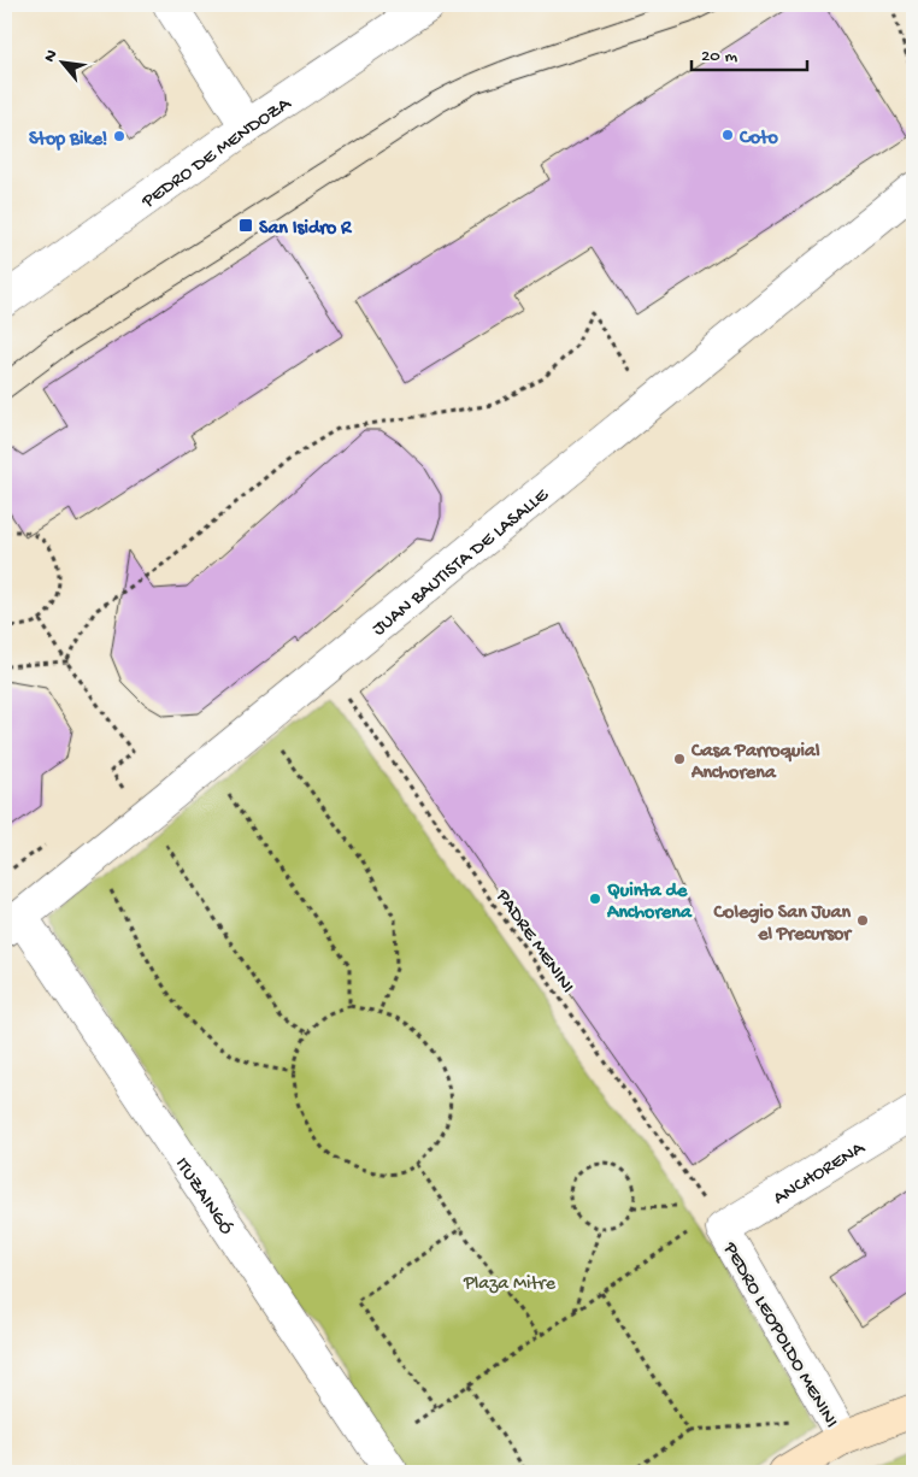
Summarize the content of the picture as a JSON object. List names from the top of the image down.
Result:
{
  "streets": {
    "street": [
      "PEDRO DE MENDOZA",
      "JUAN BAUTISTA DE LASALLE",
      "ANCHORENA",
      "ITUZAINGÓ",
      "PEDRO LEOPOLDO MENINI"
    ],
    "path": ["PADRE MENINI"]
  },
  "crossings": [
    ["JUAN BAUTISTA DE LASALLE", "PADRE MENINI"],
    ["JUAN BAUTISTA DE LASALLE", "ITUZAINGÓ"],
    ["PADRE MENINI", "ANCHORENA"],
    ["PADRE MENINI", "PEDRO LEOPOLDO MENINI"],
    ["ANCHORENA", "PEDRO LEOPOLDO MENINI"]
  ],
  "parks": ["Plaza Mitre"],
  "places": {
    "other": [
      "Coto",
      "Stop Bike!",
      "Casa Parroquial Anchorena",
      "Quinta de Anchorena",
      "Colegio San Juan el Precursor"
    ],
    "transit": ["San Isidro R"]
  },
  "scale_bar": "20 m",
  "north": "top left"
}
